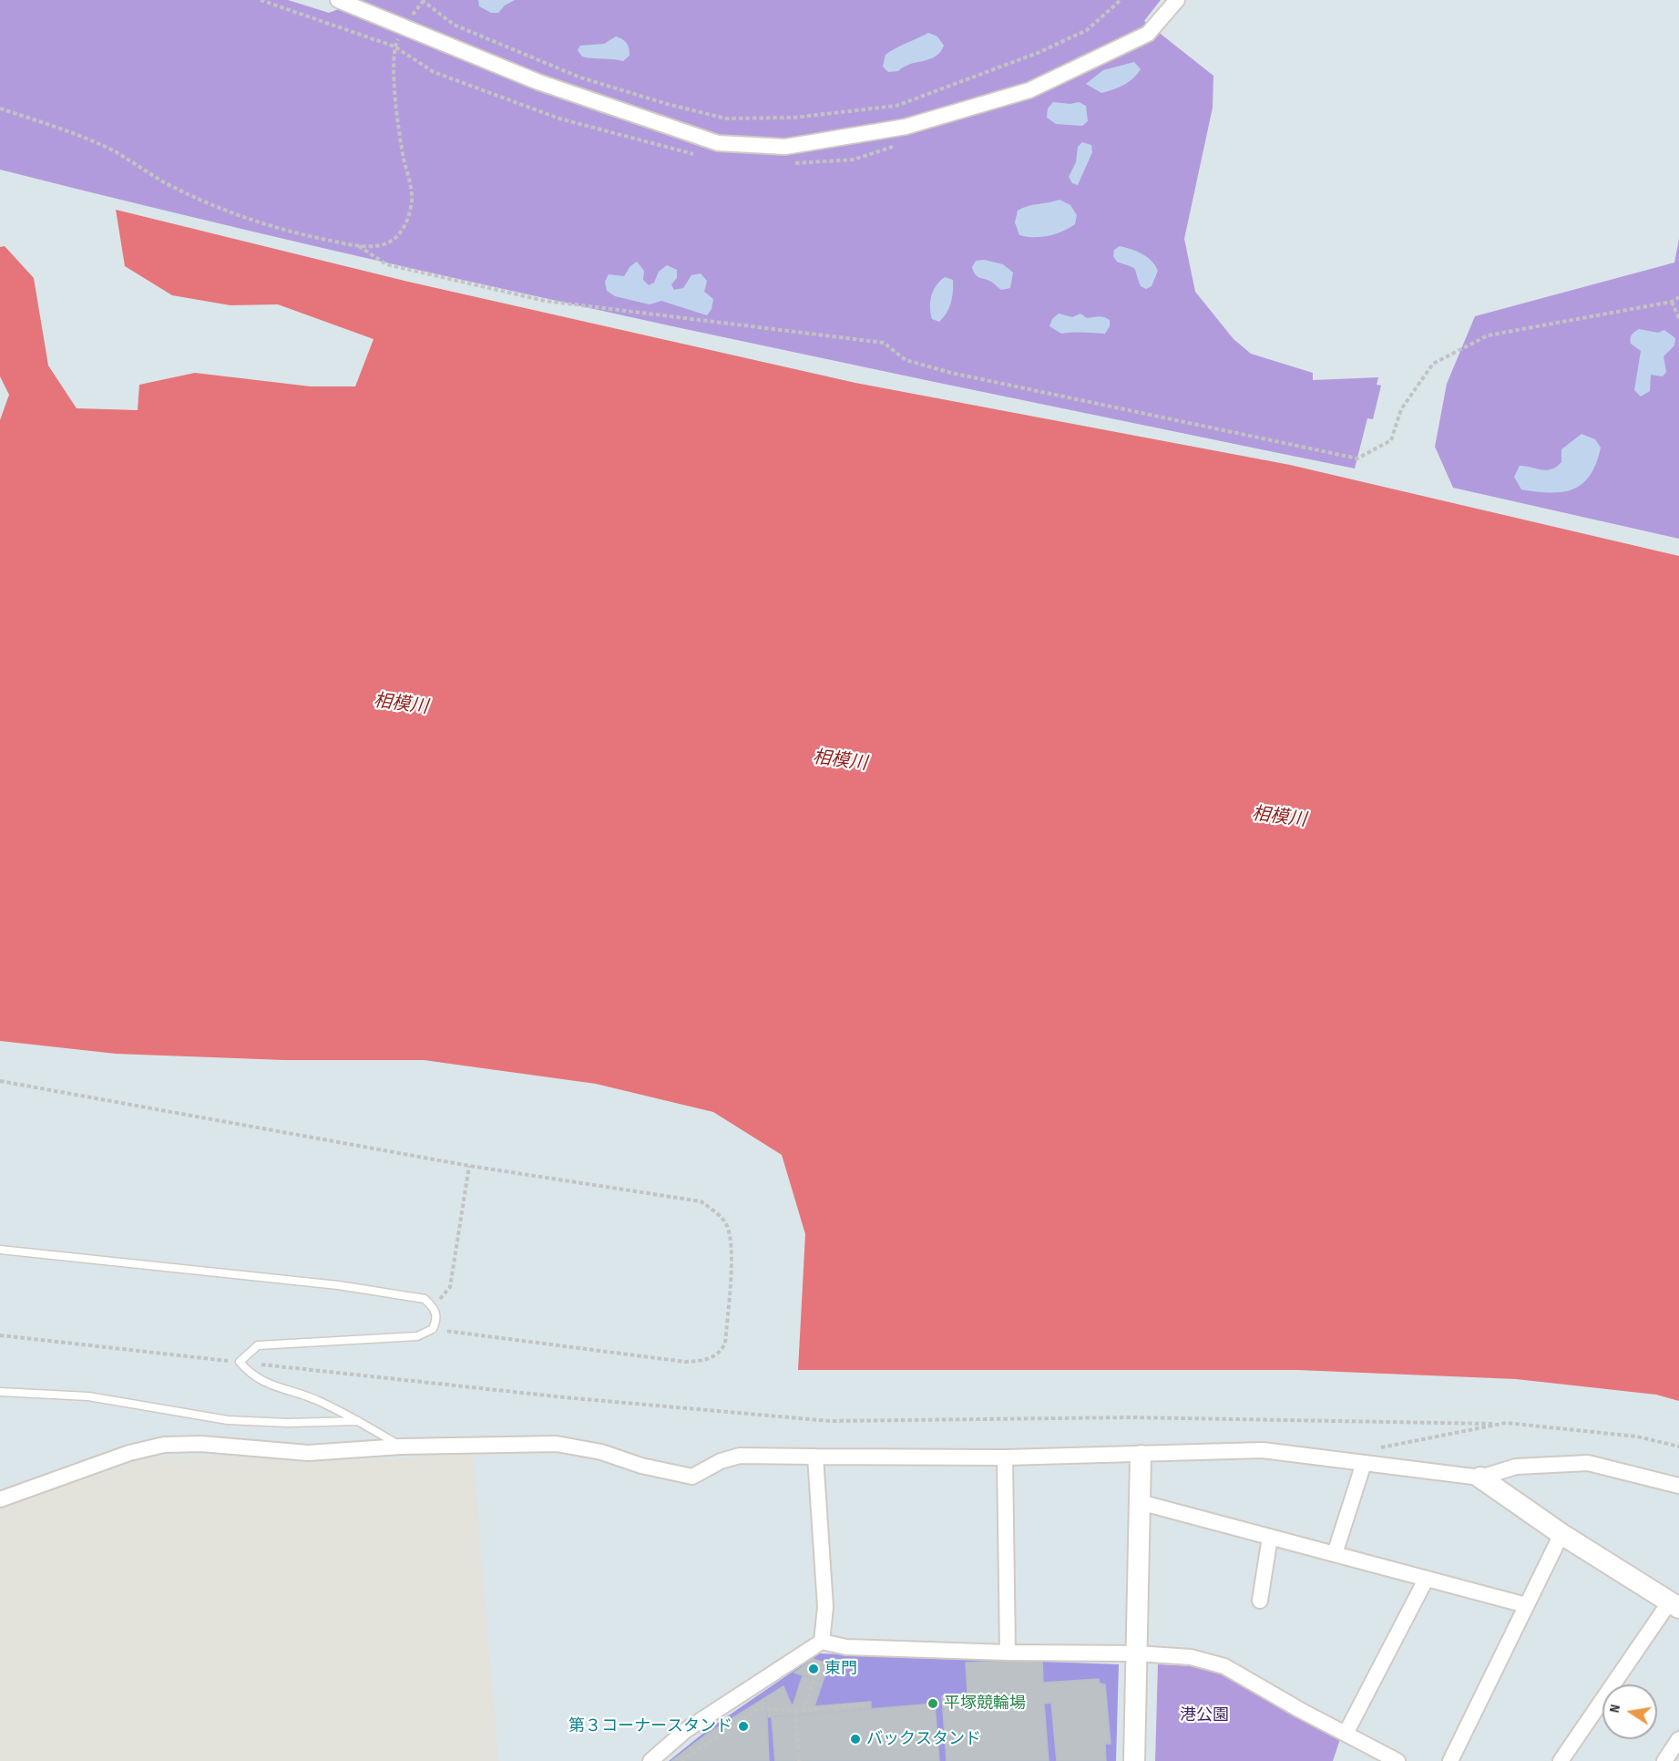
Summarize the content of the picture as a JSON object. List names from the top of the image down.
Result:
{
  "water": ["相模川"],
  "parks": ["港公園"],
  "places": [
    "東門",
    "平塚競輪場",
    "第３コーナースタンド",
    "バックスタンド"
  ],
  "north": "left"
}
